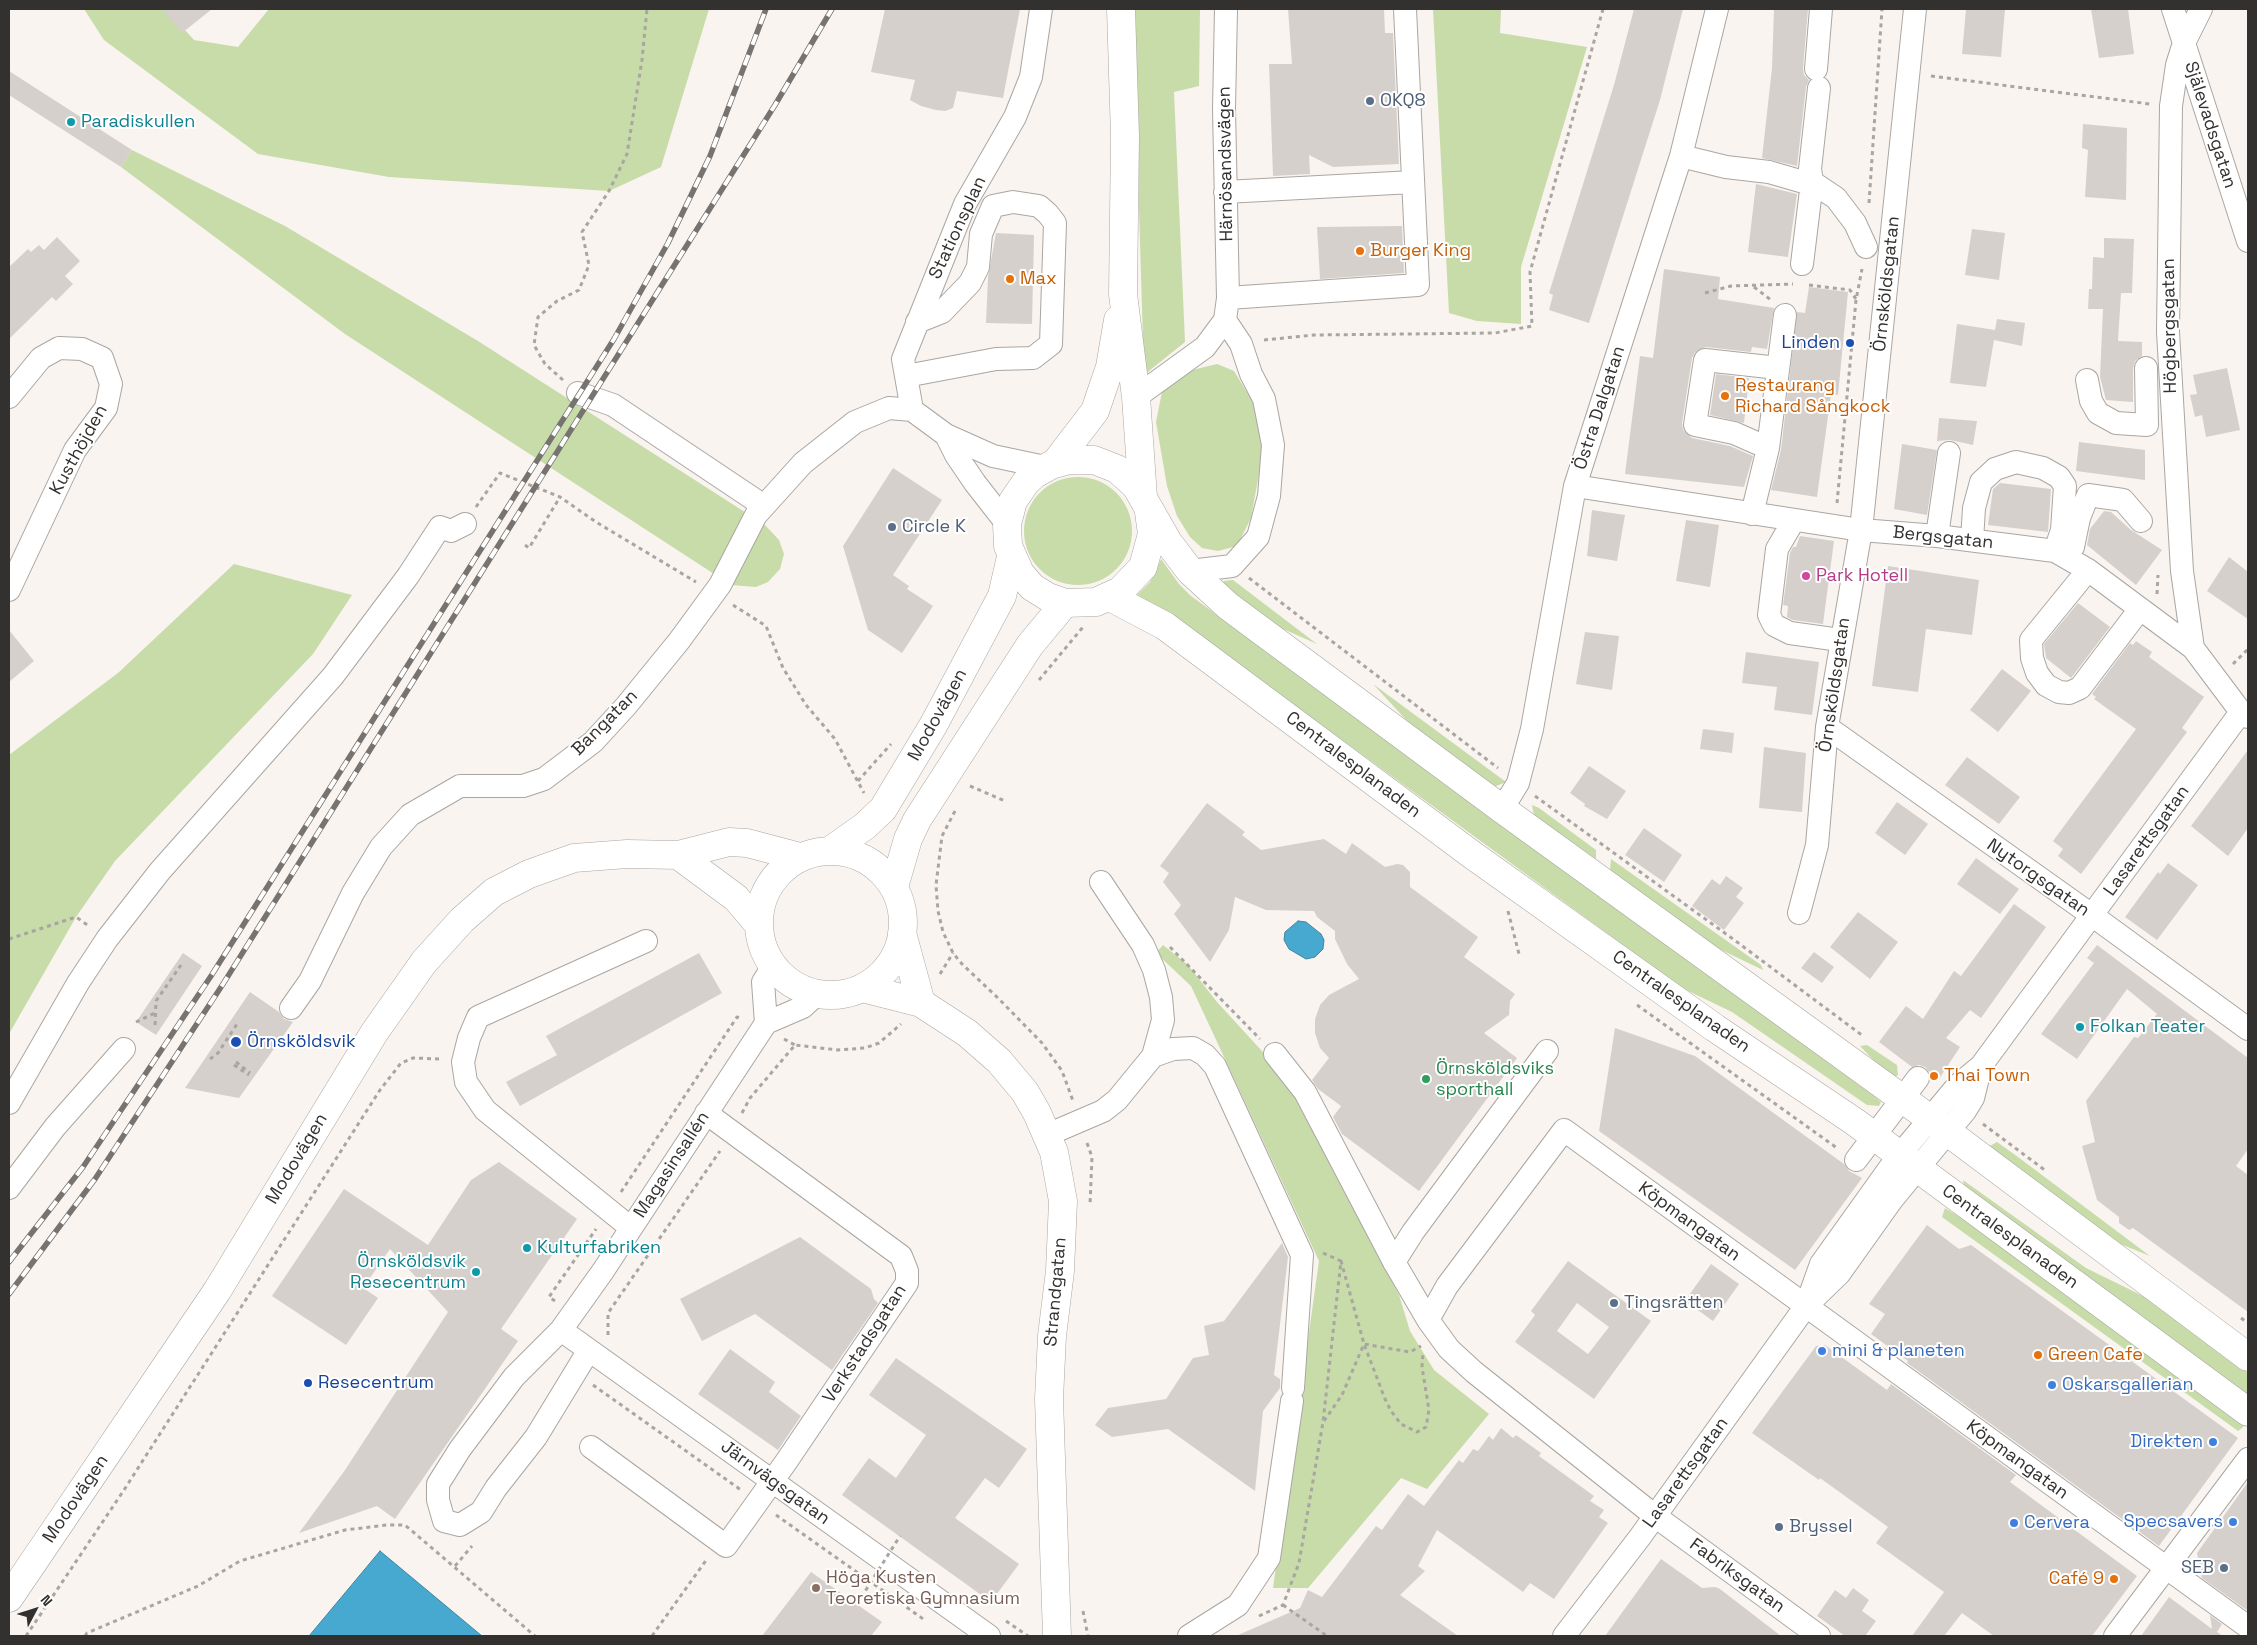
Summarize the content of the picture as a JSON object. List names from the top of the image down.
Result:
{
  "streets": {
    "main road": ["Modovägen", "Centralesplanaden", "Strandgatan"],
    "street": [
      "Själevadsgatan",
      "Härnösandsvägen",
      "Stationsplan",
      "Örnsköldsgatan",
      "Högbergsgatan",
      "Östra Dalgatan",
      "Kusthöjden",
      "Bergsgatan",
      "Bangatan",
      "Lasarettsgatan",
      "Nytorgsgatan",
      "Magasinsallén",
      "Köpmangatan",
      "Verkstadsgatan",
      "Järnvägsgatan",
      "Fabriksgatan"
    ]
  },
  "crossings": [
    ["Själevadsgatan", "Högbergsgatan"],
    ["Stationsplan", "Bangatan"],
    ["Örnsköldsgatan", "Bergsgatan"],
    ["Örnsköldsgatan", "Nytorgsgatan"],
    ["Högbergsgatan", "Bergsgatan"],
    ["Östra Dalgatan", "Bergsgatan"],
    ["Bergsgatan", "Lasarettsgatan"],
    ["Modovägen", "Centralesplanaden"],
    ["Modovägen", "Strandgatan"],
    ["Centralesplanaden", "Lasarettsgatan"],
    ["Lasarettsgatan", "Nytorgsgatan"],
    ["Lasarettsgatan", "Köpmangatan"],
    ["Lasarettsgatan", "Fabriksgatan"],
    ["Magasinsallén", "Verkstadsgatan"],
    ["Magasinsallén", "Järnvägsgatan"],
    ["Verkstadsgatan", "Järnvägsgatan"]
  ],
  "places": [
    "OKQ8",
    "Paradiskullen",
    "Burger King",
    "Max",
    "Linden",
    "Restaurang Richard Sångkock",
    "Circle K",
    "Park Hotell",
    "Folkan Teater",
    "Örnsköldsvik",
    "Thai Town",
    "Örnsköldsviks sporthall",
    "Kulturfabriken",
    "Örnsköldsvik Resecentrum",
    "Tingsrätten",
    "mini & planeten",
    "Green Cafe",
    "Resecentrum",
    "Oskarsgallerian",
    "Direkten",
    "Specsavers",
    "Cervera",
    "Bryssel",
    "SEB",
    "Café 9",
    "Höga Kusten Teoretiska Gymnasium"
  ],
  "north": "top right"
}
